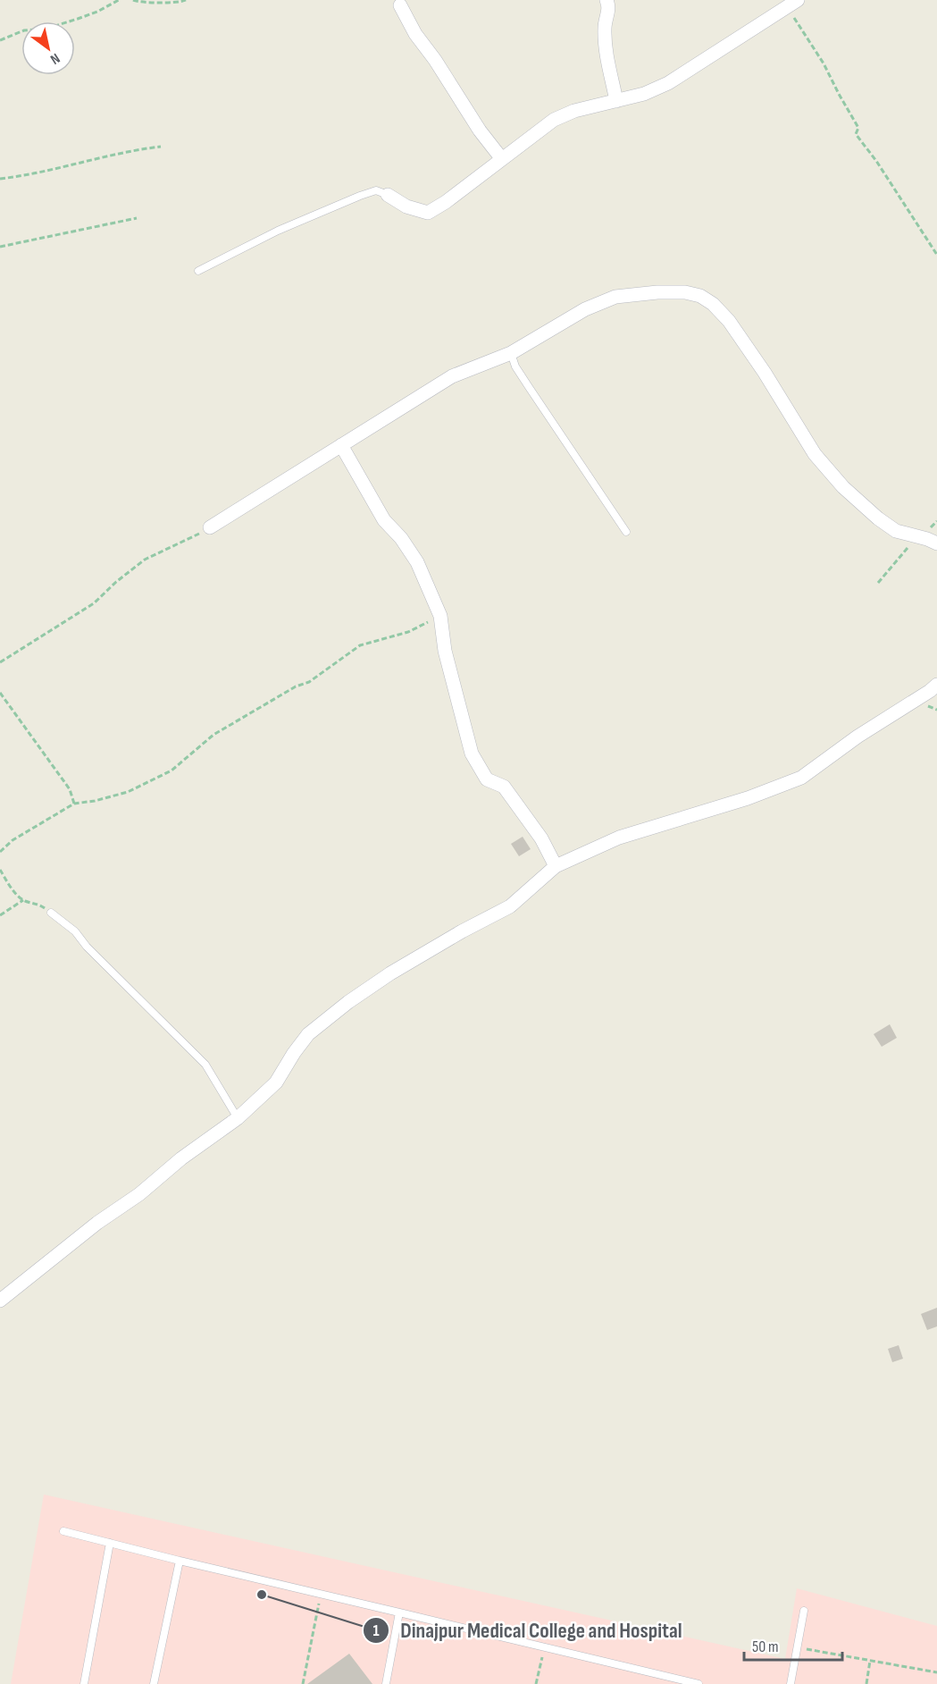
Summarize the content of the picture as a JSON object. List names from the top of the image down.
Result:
{
  "places": ["Dinajpur Medical College and Hospital"],
  "scale_bar": "50 m",
  "north": "bottom right"
}
